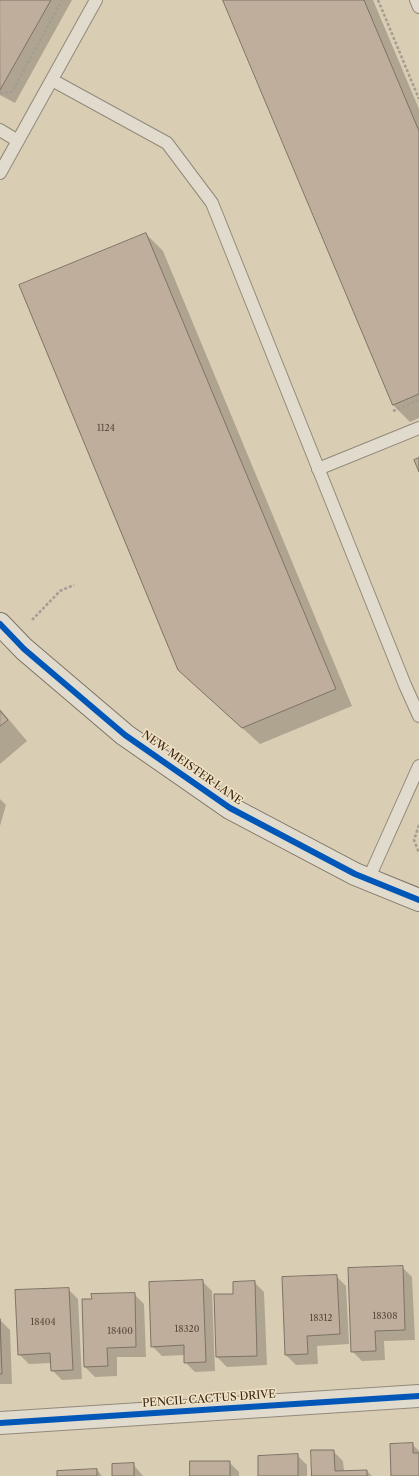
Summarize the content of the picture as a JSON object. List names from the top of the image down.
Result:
{
  "streets": {
    "street": ["NEW MEISTER LANE", "PENCIL CACTUS DRIVE"]
  },
  "house_numbers": [
    "1124",
    "18308",
    "18312",
    "18404",
    "18320",
    "18400"
  ]
}
